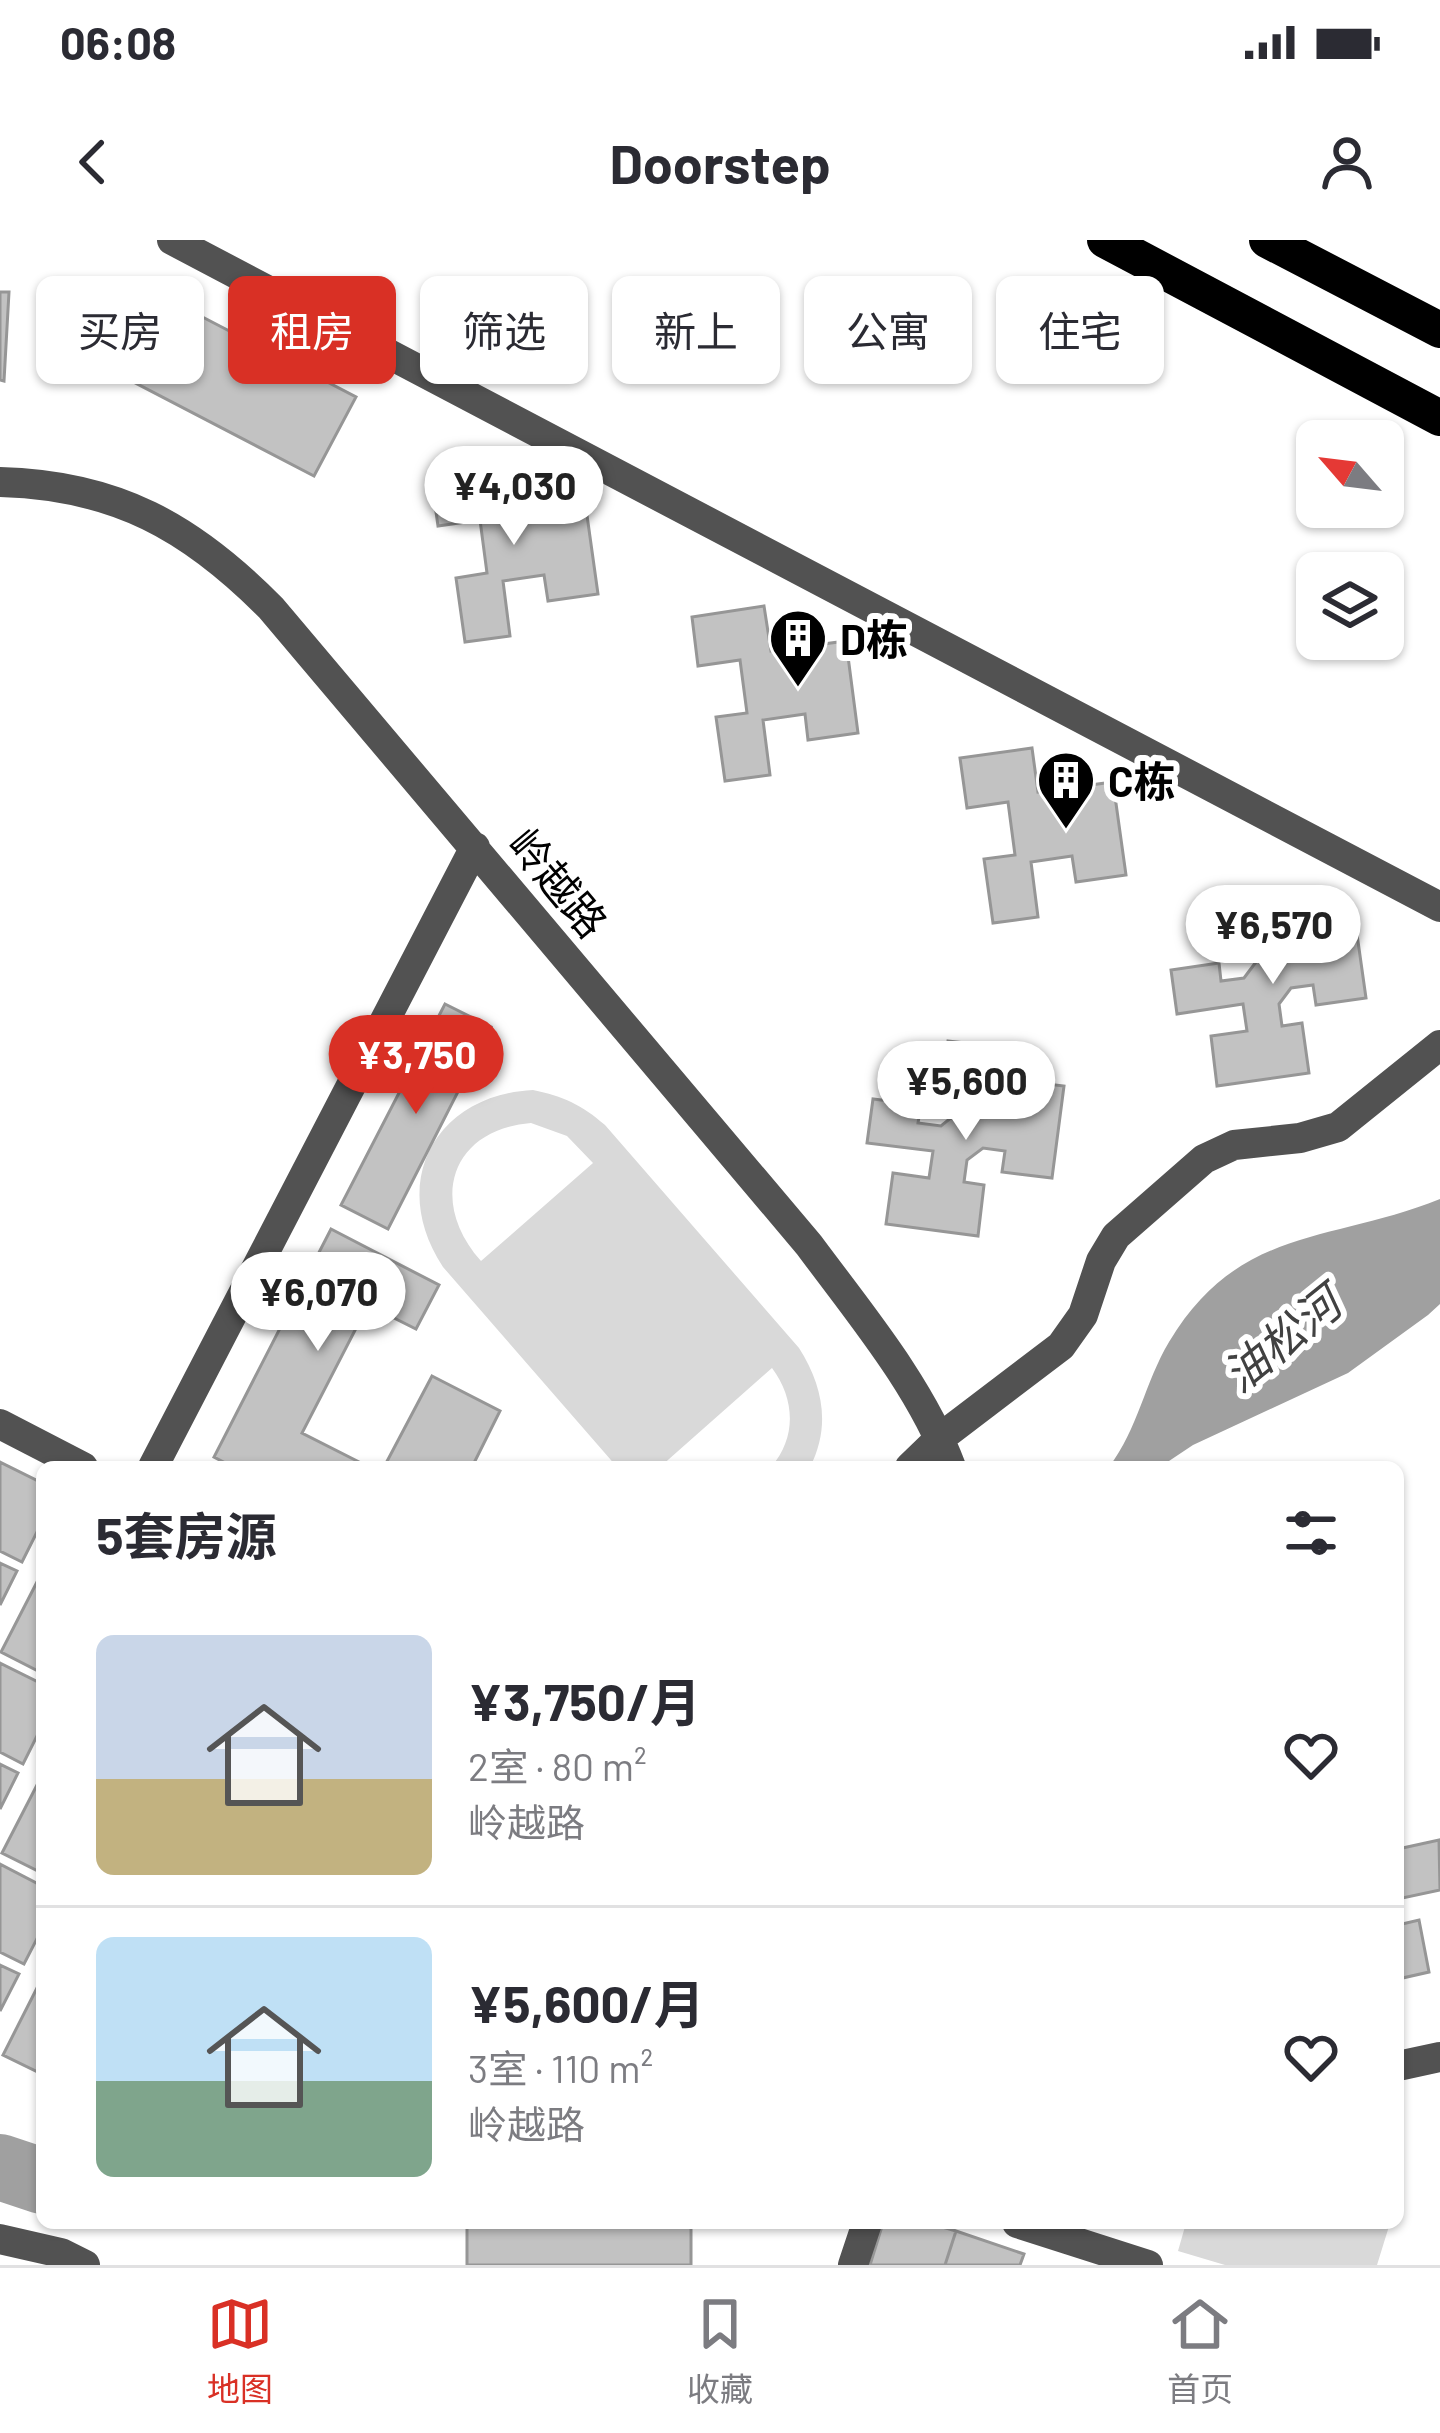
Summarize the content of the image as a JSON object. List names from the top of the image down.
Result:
{
  "streets": {
    "street": ["岭越路"]
  },
  "water": ["油松河"],
  "places": {
    "building": ["D栋", "C栋"]
  },
  "north": "top left",
  "page": {
    "status": "06:08",
    "header": "Doorstep",
    "chip": [
      "买房",
      "租房",
      "筛选",
      "新上",
      "公寓",
      "住宅"
    ],
    "price": [
      "¥4,030",
      "¥6,570",
      "¥3,750",
      "¥5,600",
      "¥6,070"
    ],
    "heading": "5套房源",
    "list": [
      {
        "name": "¥3,750/月",
        "note": "2室 · 80 m² · 岭越路"
      },
      {
        "name": "¥5,600/月",
        "note": "3室 · 110 m² · 岭越路"
      }
    ],
    "tabs": ["地图", "收藏", "首页"]
  }
}
